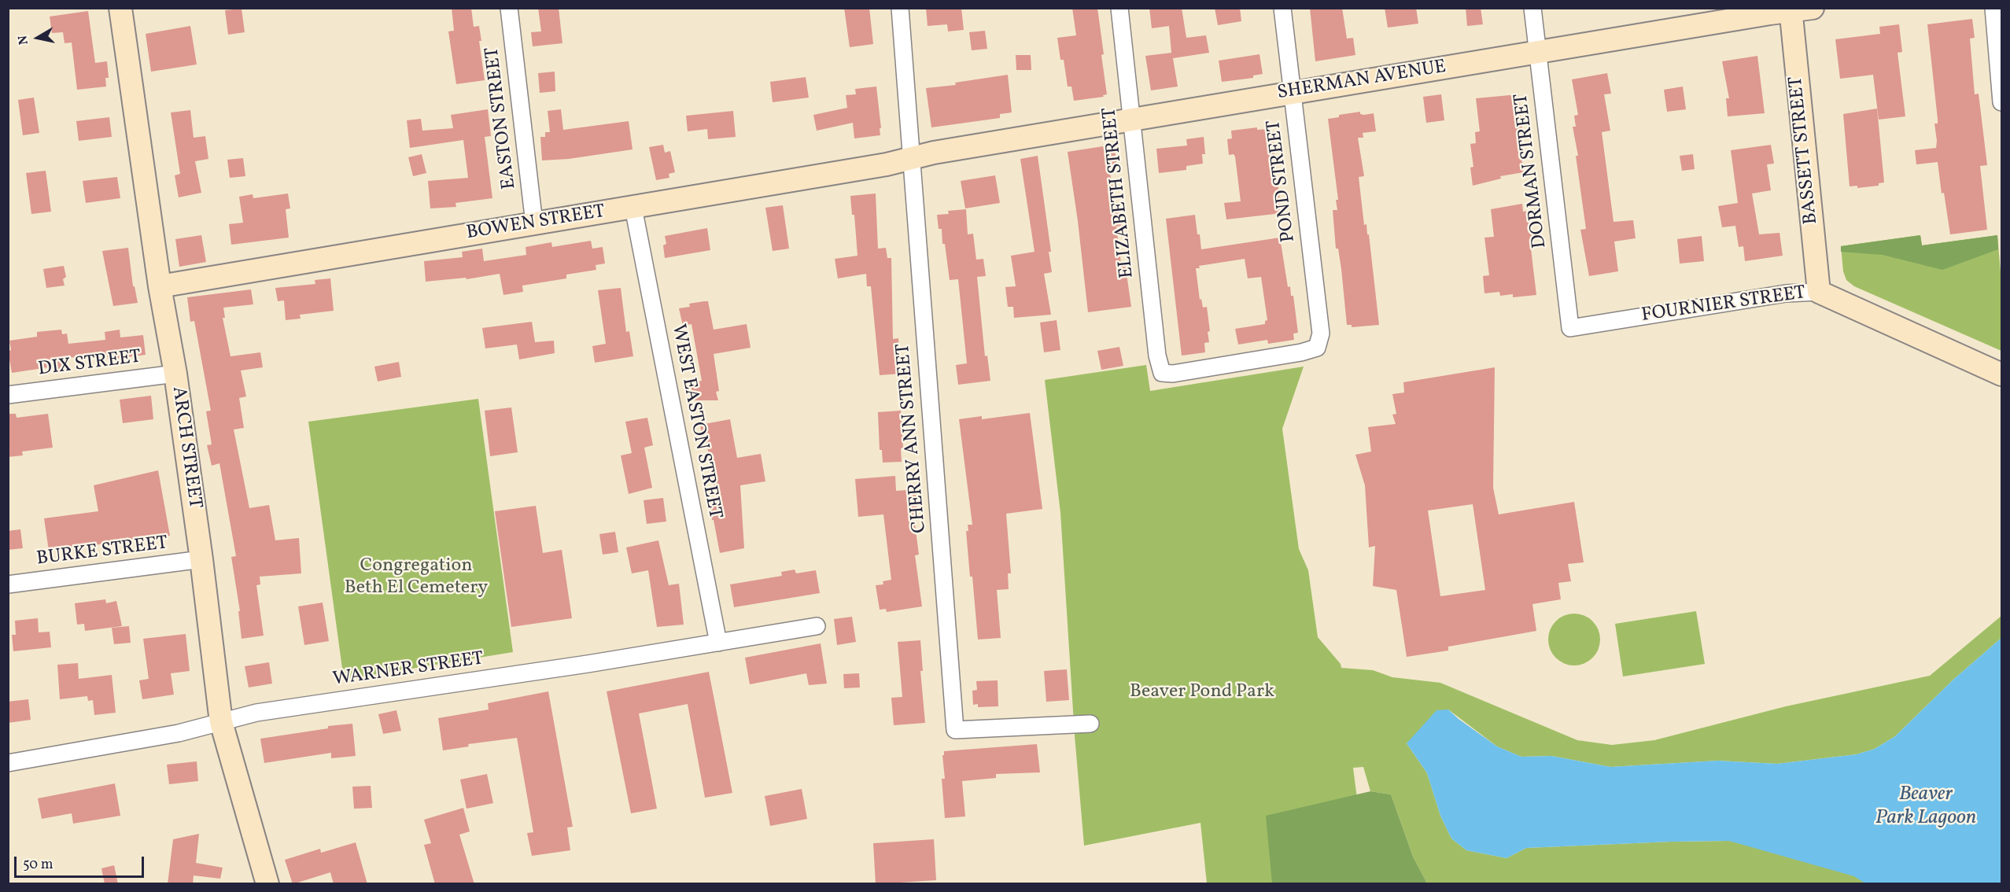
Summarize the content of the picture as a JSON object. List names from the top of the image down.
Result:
{
  "streets": {
    "main road": [
      "SHERMAN AVENUE",
      "BASSETT STREET",
      "BOWEN STREET",
      "FOURNIER STREET",
      "ARCH STREET"
    ],
    "street": [
      "EASTON STREET",
      "DORMAN STREET",
      "POND STREET",
      "ELIZABETH STREET",
      "DIX STREET",
      "WEST EASTON STREET",
      "CHERRY ANN STREET",
      "BURKE STREET",
      "WARNER STREET"
    ]
  },
  "crossings": [
    ["SHERMAN AVENUE", "BASSETT STREET"],
    ["SHERMAN AVENUE", "DORMAN STREET"],
    ["SHERMAN AVENUE", "POND STREET"],
    ["SHERMAN AVENUE", "ELIZABETH STREET"],
    ["SHERMAN AVENUE", "BOWEN STREET"],
    ["SHERMAN AVENUE", "CHERRY ANN STREET"],
    ["EASTON STREET", "BOWEN STREET"],
    ["BASSETT STREET", "FOURNIER STREET"],
    ["DORMAN STREET", "FOURNIER STREET"],
    ["POND STREET", "ELIZABETH STREET"],
    ["BOWEN STREET", "WEST EASTON STREET"],
    ["BOWEN STREET", "CHERRY ANN STREET"],
    ["BOWEN STREET", "ARCH STREET"],
    ["DIX STREET", "ARCH STREET"],
    ["WEST EASTON STREET", "WARNER STREET"],
    ["ARCH STREET", "BURKE STREET"],
    ["ARCH STREET", "WARNER STREET"]
  ],
  "water": ["Beaver Park Lagoon"],
  "parks": ["Congregation Beth El Cemetery", "Beaver Pond Park"],
  "scale_bar": "50 m",
  "north": "left"
}
